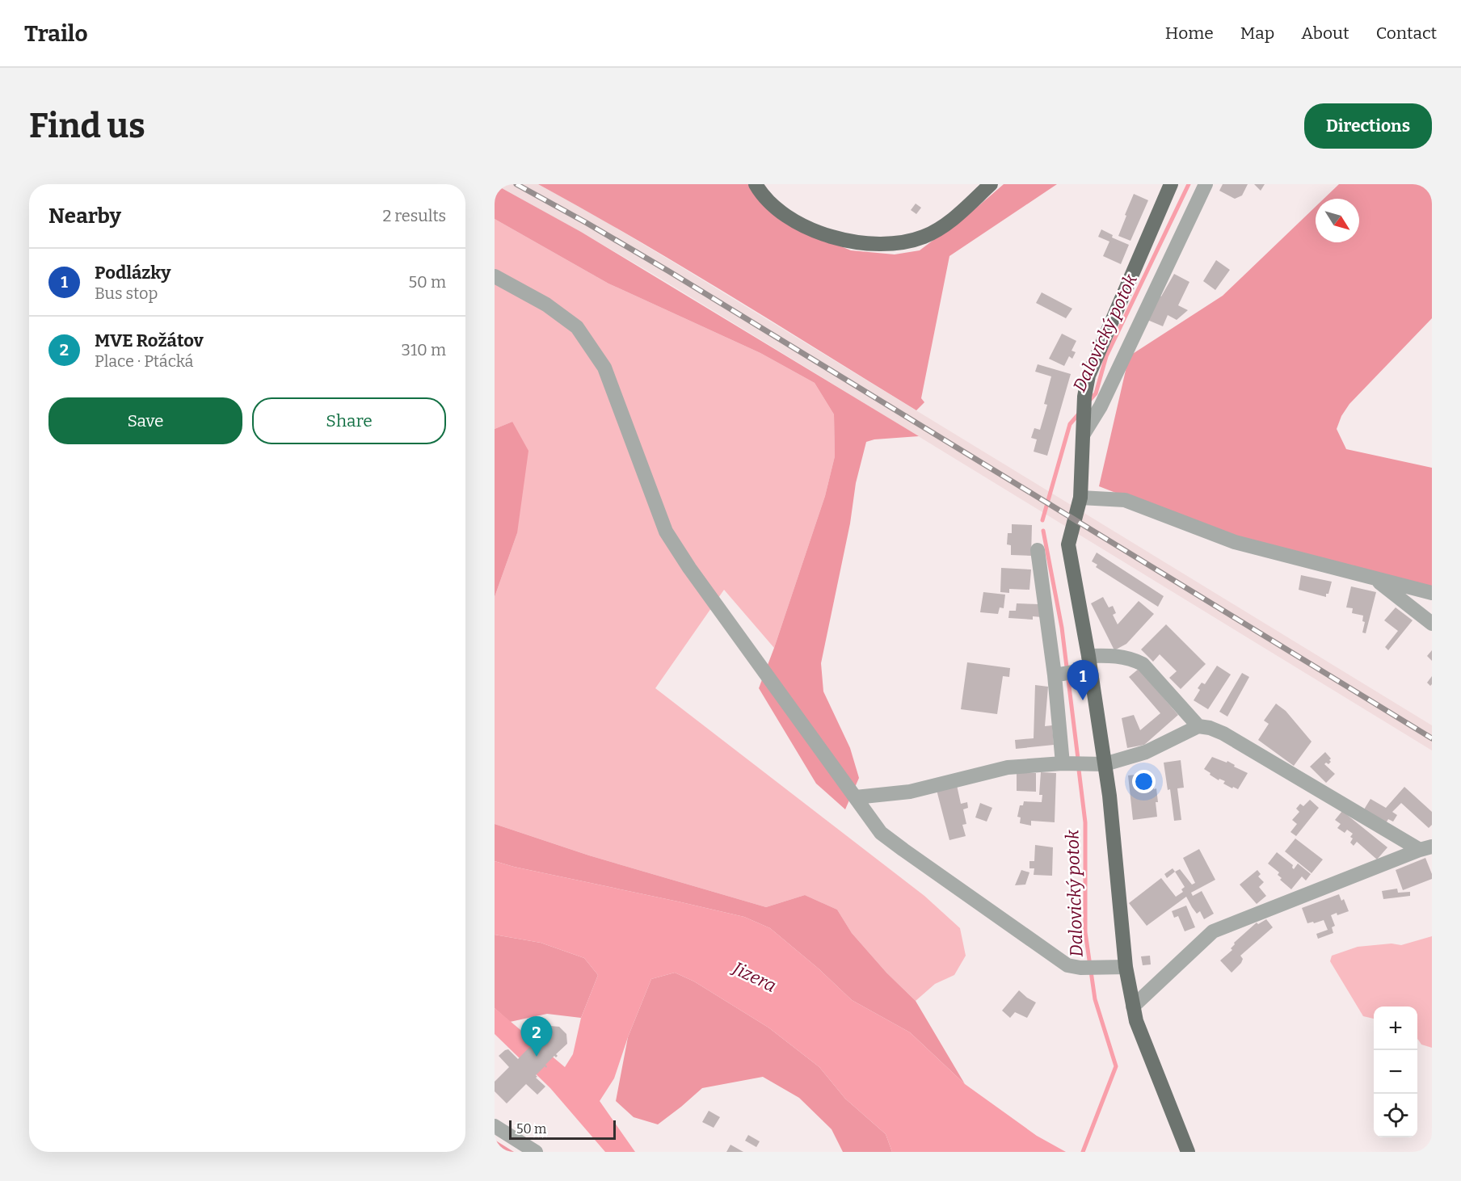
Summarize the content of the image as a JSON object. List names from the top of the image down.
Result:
{
  "water": ["Dalovický potok", "Jizera"],
  "scale_bar": "50 m",
  "north": "bottom right",
  "page": {
    "header": "Trailo",
    "nav": [
      "Home",
      "Map",
      "About",
      "Contact"
    ],
    "buttons": [
      "Directions",
      ["Save", "Share"]
    ],
    "title": "Find us",
    "heading": ["Nearby", "2 results"],
    "list": [
      {
        "mark": "1",
        "name": "Podlázky",
        "note": "Bus stop",
        "value": "50 m"
      },
      {
        "mark": "2",
        "name": "MVE Rožátov",
        "note": "Place · Ptácká",
        "value": "310 m"
      }
    ],
    "pins": ["1", "2"],
    "map_buttons": ["+", "−"],
    "scale": "50 m"
  }
}
